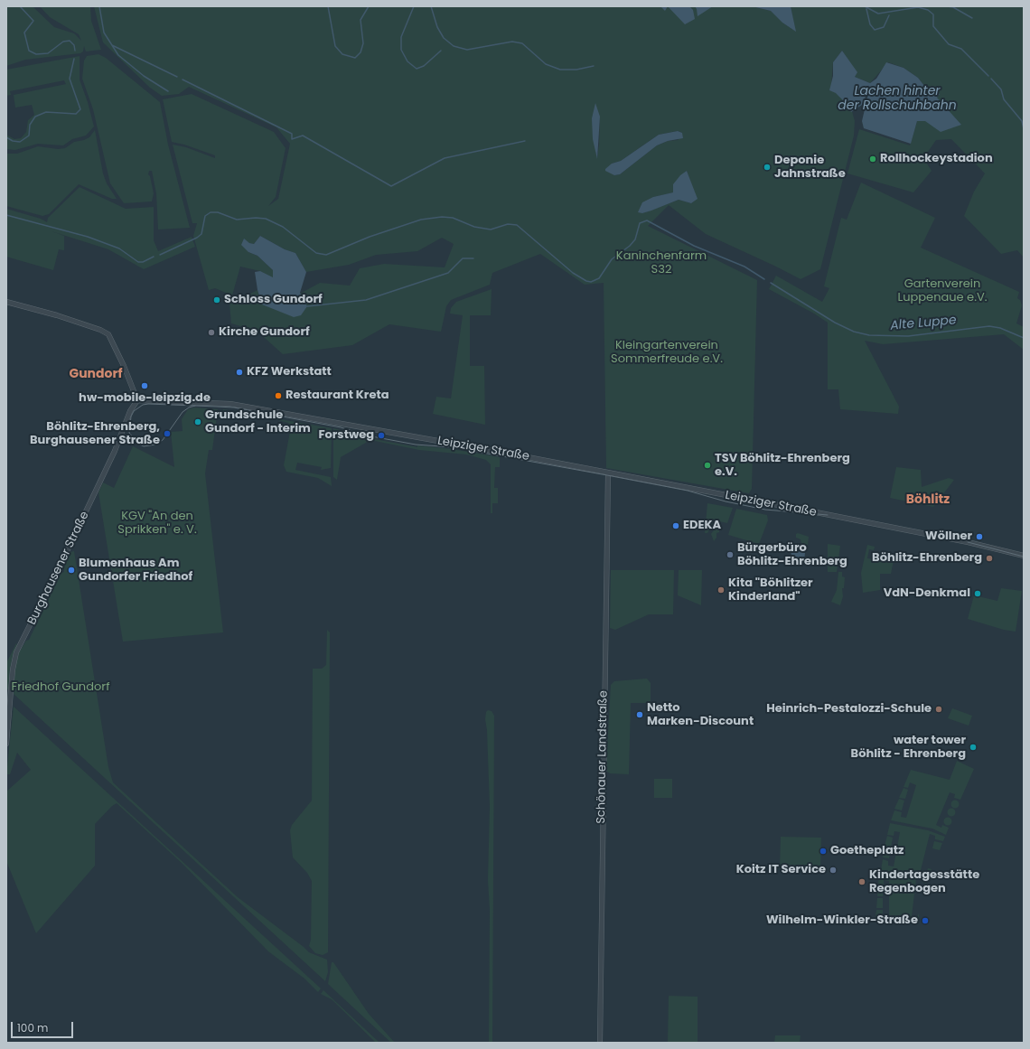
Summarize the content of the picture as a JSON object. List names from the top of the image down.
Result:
{
  "streets": {
    "street": ["Leipziger Straße", "Burghausener Straße", "Schönauer Landstraße"]
  },
  "crossings": [
    ["Leipziger Straße", "Burghausener Straße"],
    ["Leipziger Straße", "Schönauer Landstraße"]
  ],
  "districts": ["Gundorf", "Böhlitz"],
  "water": ["Lachen hinter der Rollschuhbahn", "Alte Luppe"],
  "parks": [
    "Kaninchenfarm S32",
    "Gartenverein Luppenaue e.V.",
    "Kleingartenverein Sommerfreude e.V.",
    "KGV \"An den Sprikken\" e. V.",
    "Friedhof Gundorf"
  ],
  "places": [
    "Rollhockeystadion",
    "Deponie Jahnstraße",
    "Schloss Gundorf",
    "Kirche Gundorf",
    "KFZ Werkstatt",
    "hw-mobile-leipzig.de",
    "Restaurant Kreta",
    "Grundschule Gundorf - Interim",
    "Böhlitz-Ehrenberg, Burghausener Straße",
    "Forstweg",
    "TSV Böhlitz-Ehrenberg e.V.",
    "EDEKA",
    "Wöllner",
    "Bürgerbüro Böhlitz-Ehrenberg",
    "Böhlitz-Ehrenberg",
    "Blumenhaus Am Gundorfer Friedhof",
    "Kita \"Böhlitzer Kinderland\"",
    "VdN-Denkmal",
    "Heinrich-Pestalozzi-Schule",
    "Netto Marken-Discount",
    "water tower Böhlitz - Ehrenberg",
    "Goetheplatz",
    "Koitz IT Service",
    "Kindertagesstätte Regenbogen",
    "Wilhelm-Winkler-Straße"
  ],
  "scale_bar": "100 m"
}
